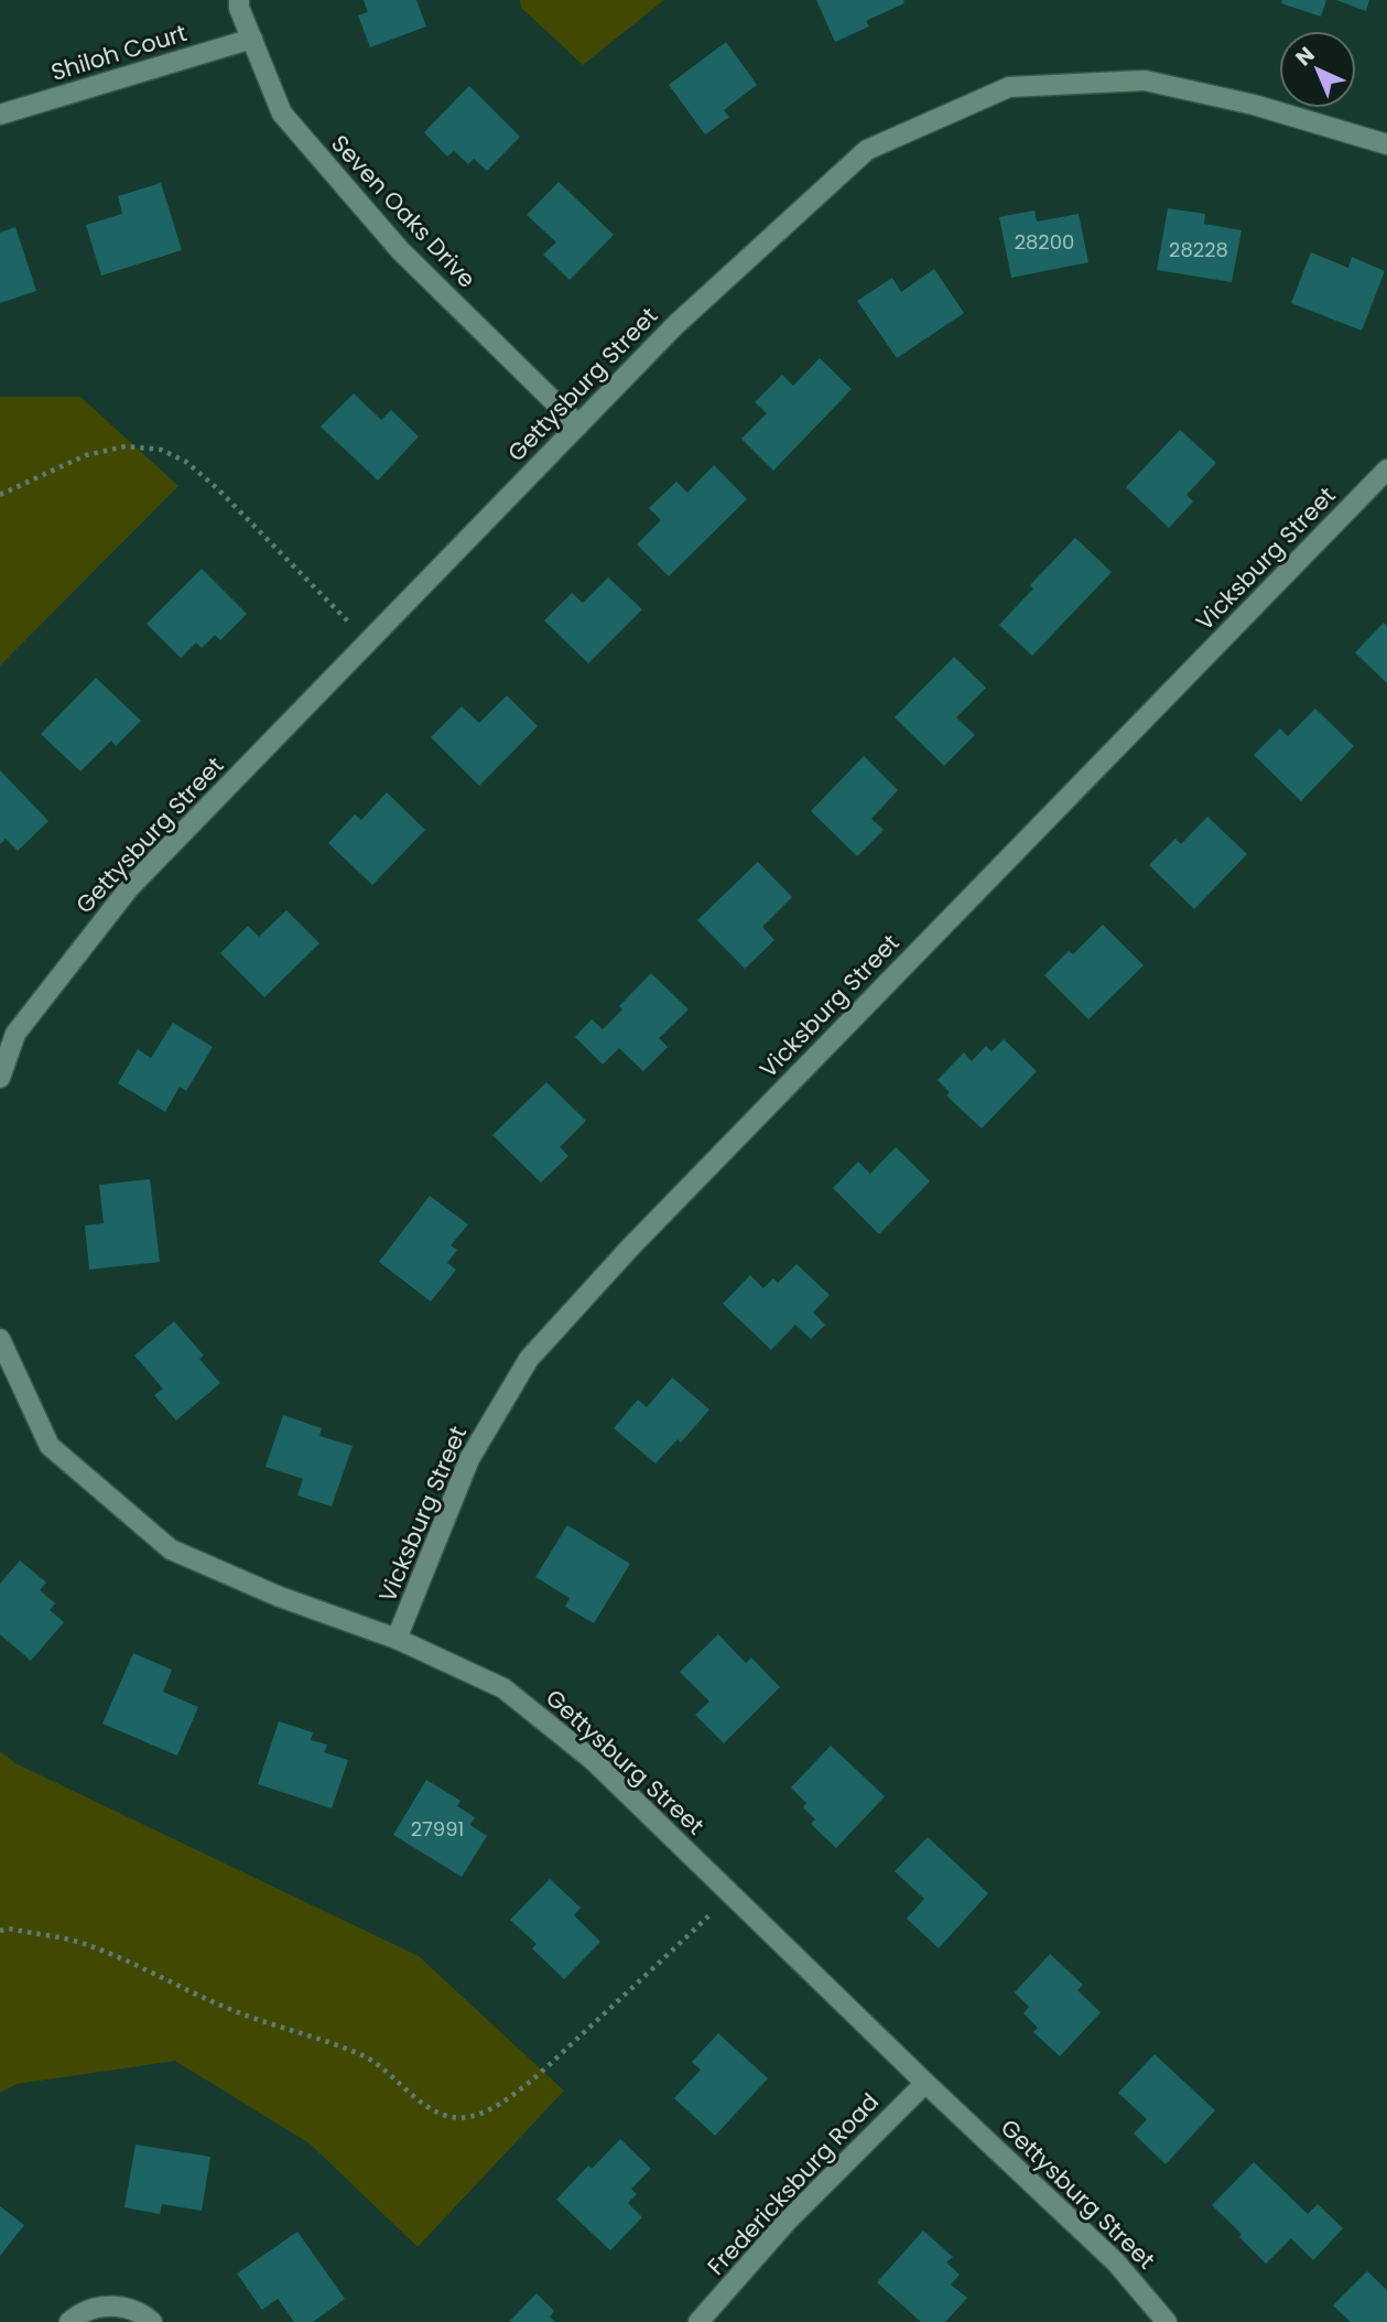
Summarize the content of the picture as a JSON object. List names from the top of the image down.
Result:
{
  "streets": {
    "street": [
      "Shiloh Court",
      "Seven Oaks Drive",
      "Gettysburg Street",
      "Vicksburg Street",
      "Fredericksburg Road"
    ]
  },
  "crossings": [
    ["Shiloh Court", "Seven Oaks Drive"],
    ["Seven Oaks Drive", "Gettysburg Street"],
    ["Gettysburg Street", "Vicksburg Street"],
    ["Gettysburg Street", "Fredericksburg Road"]
  ],
  "house_numbers": ["28200", "28228", "27991"],
  "north": "top left"
}
